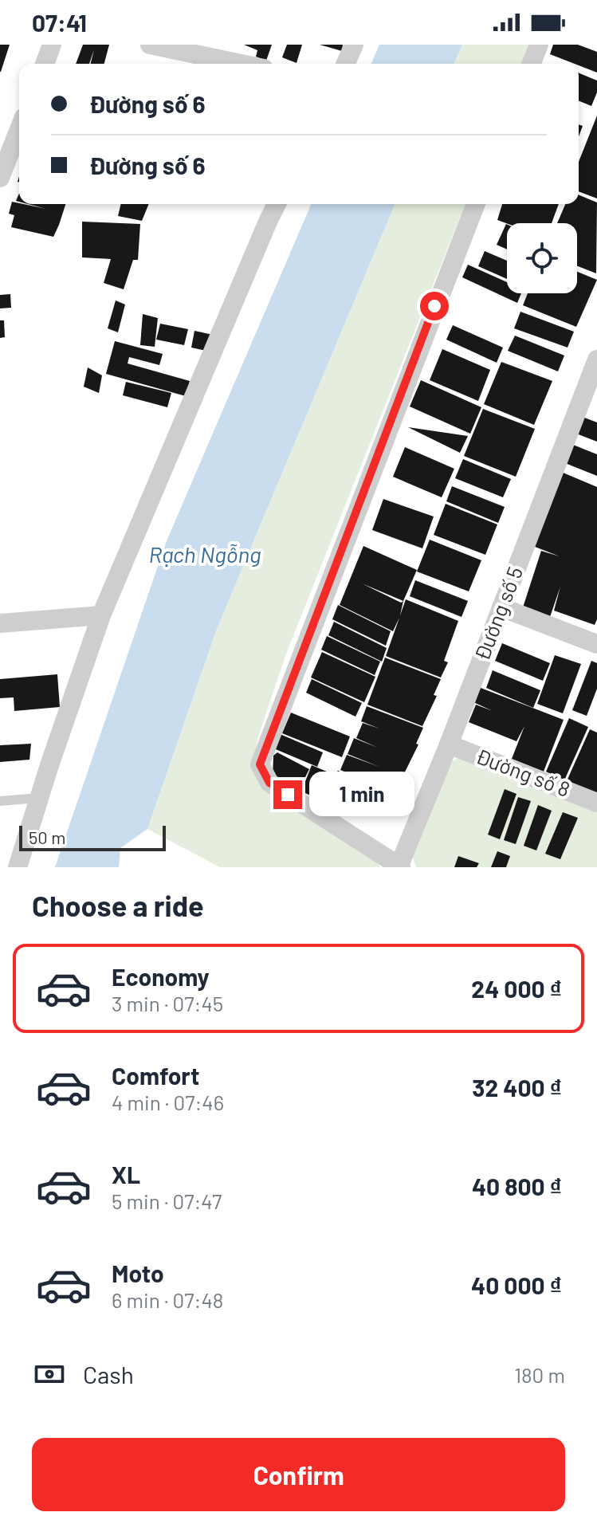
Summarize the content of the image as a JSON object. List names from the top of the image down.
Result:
{
  "streets": {
    "street": ["Đường số 5", "Đường số 8"]
  },
  "crossings": [
    ["Đường số 5", "Đường số 8"]
  ],
  "water": ["Rạch Ngỗng"],
  "scale_bar": "50 m",
  "page": {
    "status": "07:41",
    "banner": ["Đường số 6", "Đường số 6"],
    "bubble": "1 min",
    "scale": "50 m",
    "heading": "Choose a ride",
    "list": [
      {
        "name": "Economy",
        "note": "3 min · 07:45",
        "value": "24 000 ₫"
      },
      {
        "name": "Comfort",
        "note": "4 min · 07:46",
        "value": "32 400 ₫"
      },
      {
        "name": "XL",
        "note": "5 min · 07:47",
        "value": "40 800 ₫"
      },
      {
        "name": "Moto",
        "note": "6 min · 07:48",
        "value": "40 000 ₫"
      }
    ],
    "pay": ["Cash", "180 m"],
    "buttons": "Confirm"
  }
}
